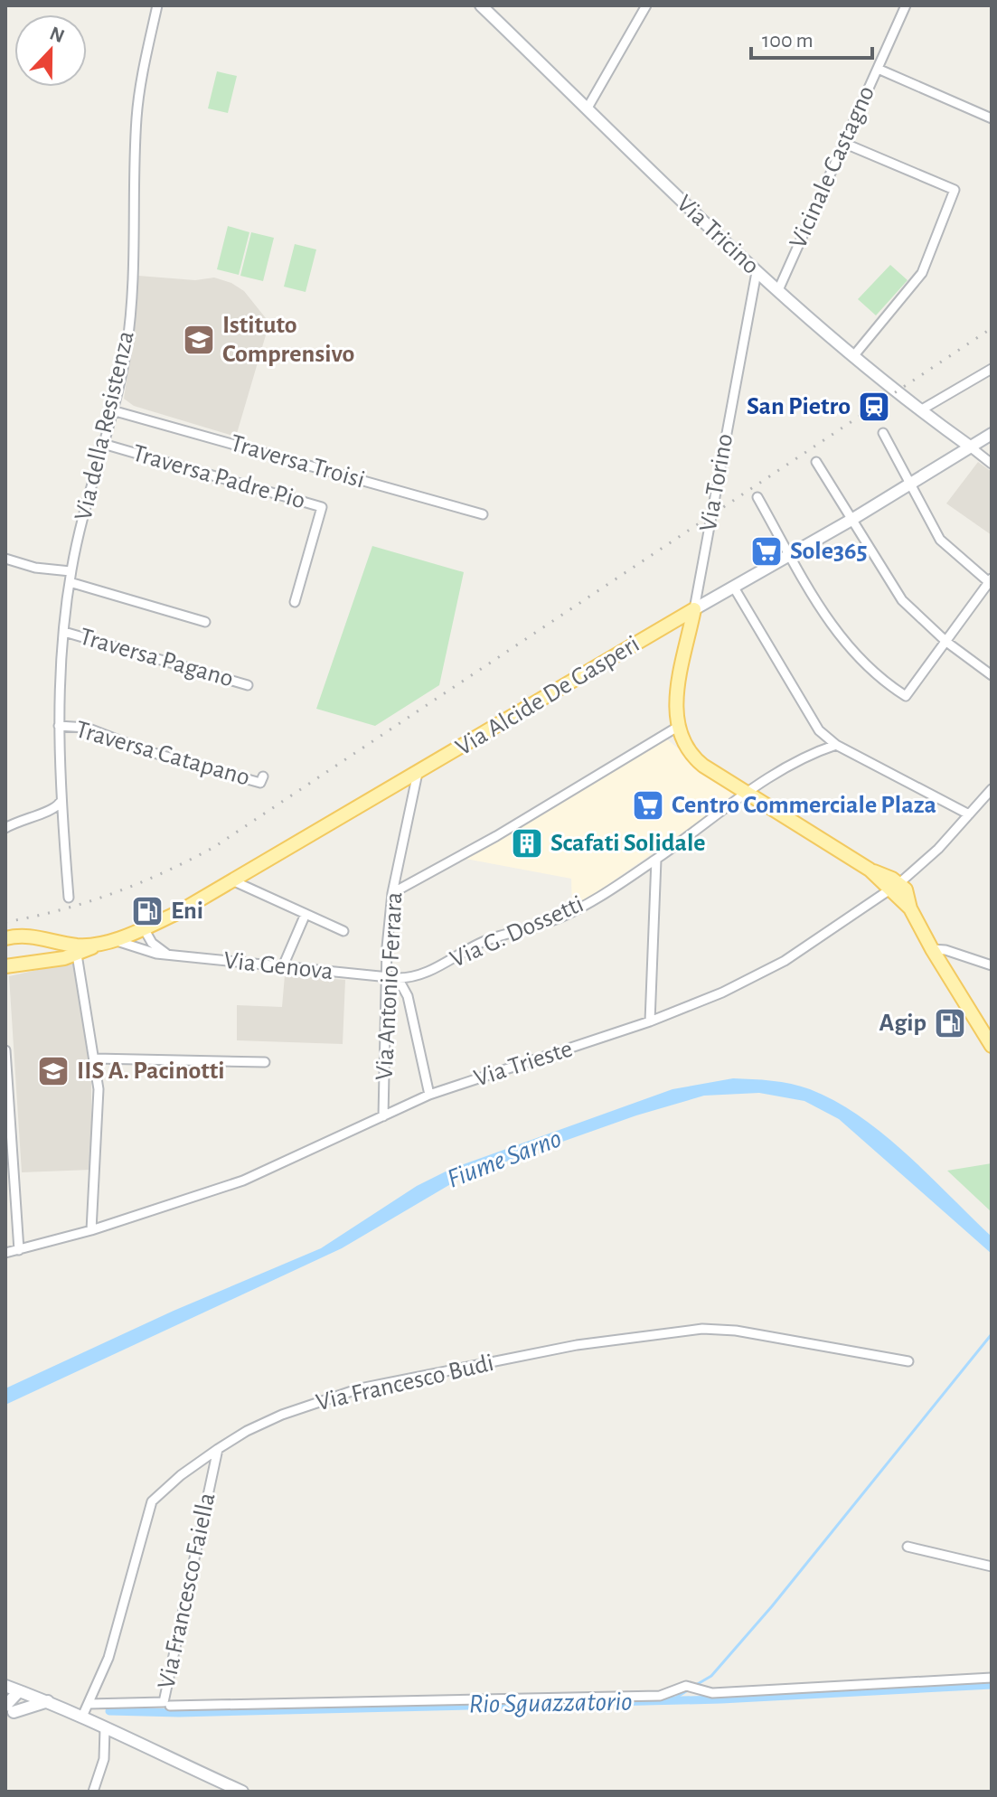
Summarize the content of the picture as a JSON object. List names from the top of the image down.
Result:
{
  "streets": {
    "main road": ["Via Alcide De Gasperi"],
    "street": [
      "Vicinale Castagno",
      "Via Tricino",
      "Via della Resistenza",
      "Traversa Troisi",
      "Traversa Padre Pio",
      "Via Torino",
      "Traversa Pagano",
      "Traversa Catapano",
      "Via G. Dossetti",
      "Via Genova",
      "Via Antonio Ferrara",
      "Via Trieste",
      "Via Francesco Budi",
      "Via Francesco Faiella"
    ]
  },
  "crossings": [
    ["Vicinale Castagno", "Via Tricino"],
    ["Via Tricino", "Via Torino"],
    ["Via Tricino", "Via Alcide De Gasperi"],
    ["Via della Resistenza", "Traversa Troisi"],
    ["Via della Resistenza", "Traversa Padre Pio"],
    ["Via della Resistenza", "Traversa Pagano"],
    ["Via della Resistenza", "Traversa Catapano"],
    ["Via Torino", "Via Alcide De Gasperi"],
    ["Via Alcide De Gasperi", "Via Genova"],
    ["Via Alcide De Gasperi", "Via Antonio Ferrara"],
    ["Via G. Dossetti", "Via Genova"],
    ["Via G. Dossetti", "Via Antonio Ferrara"],
    ["Via Genova", "Via Antonio Ferrara"],
    ["Via Antonio Ferrara", "Via Trieste"],
    ["Via Francesco Budi", "Via Francesco Faiella"]
  ],
  "water": ["Fiume Sarno", "Rio Sguazzatorio"],
  "places": {
    "school or university": ["Istituto Comprensivo", "IIS A. Pacinotti"],
    "station": ["San Pietro"],
    "supermarket": ["Sole365", "Centro Commerciale Plaza"],
    "building": ["Scafati Solidale"],
    "fuel station": ["Eni", "Agip"]
  },
  "scale_bar": "100 m",
  "north": "top"
}
